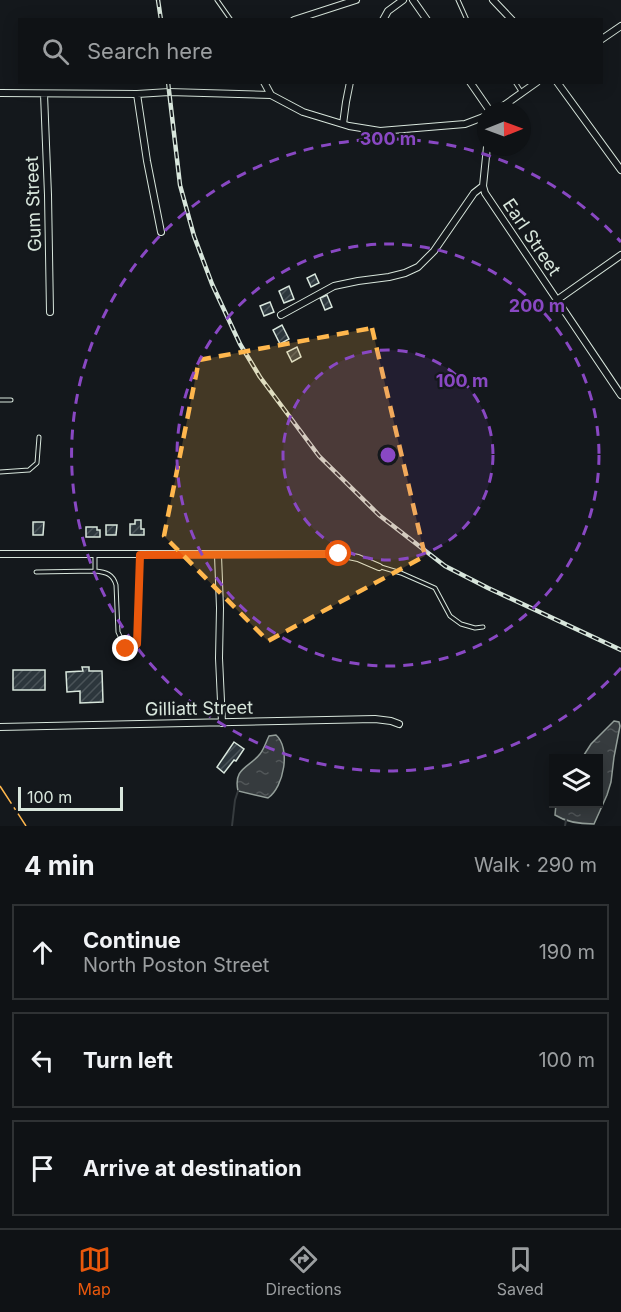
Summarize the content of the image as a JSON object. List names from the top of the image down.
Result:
{
  "streets": {
    "street": ["Gum Street", "Earl Street", "Gilliatt Street"]
  },
  "scale_bar": "100 m",
  "north": "right",
  "page": {
    "search": "Search here",
    "scale": "100 m",
    "heading": ["4 min", "Walk · 290 m"],
    "list": [
      ["Continue", "North Poston Street", "190 m"],
      ["Turn left", "100 m"],
      "Arrive at destination"
    ],
    "nav": ["Map", "Directions", "Saved"]
  },
  "rings": ["300 m", "200 m", "100 m"]
}
